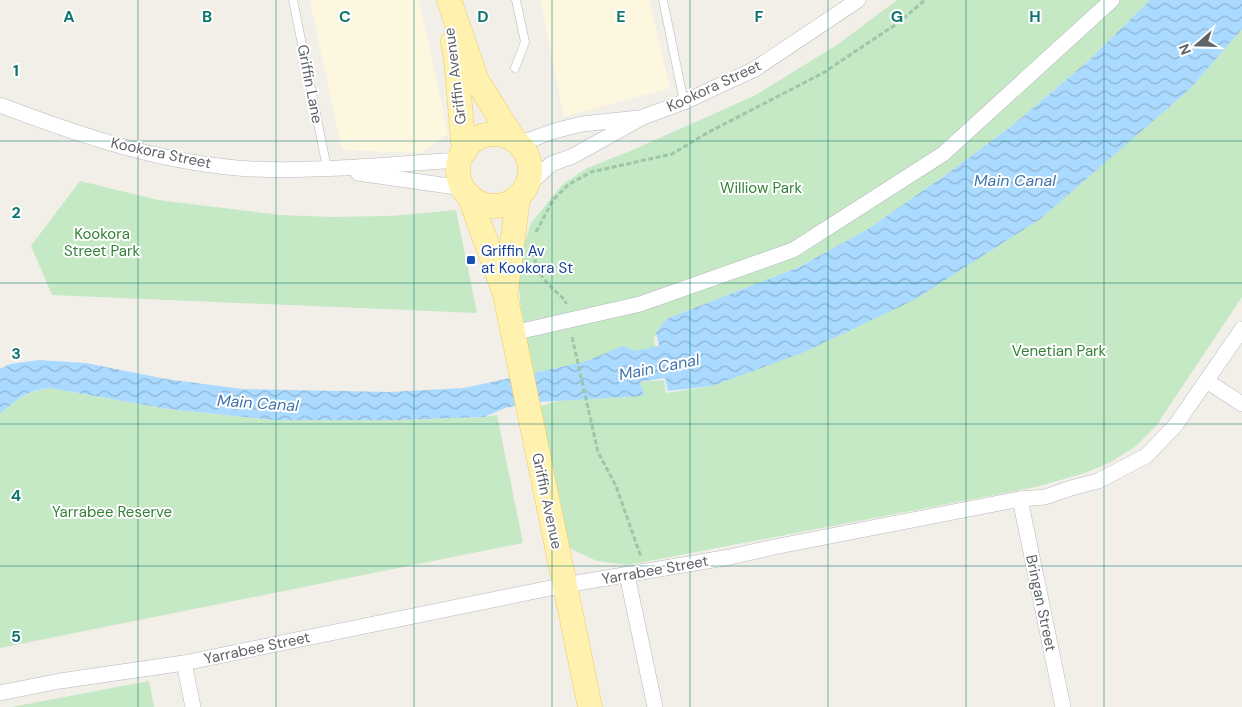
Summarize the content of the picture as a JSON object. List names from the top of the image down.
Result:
{
  "streets": {
    "main road": ["Griffin Avenue"],
    "street": ["Kookora Street", "Yarrabee Street", "Bringan Street"],
    "lane": ["Griffin Lane"]
  },
  "crossings": [
    ["Griffin Avenue", "Kookora Street"],
    ["Griffin Avenue", "Yarrabee Street"],
    ["Griffin Lane", "Kookora Street"],
    ["Yarrabee Street", "Bringan Street"]
  ],
  "water": ["Main Canal"],
  "parks": [
    "Williow Park",
    "Kookora Street Park",
    "Venetian Park",
    "Yarrabee Reserve"
  ],
  "places": {
    "transit": ["Griffin Av at Kookora St"]
  },
  "north": "left",
  "grid": {
    "columns": [
      "A",
      "B",
      "C",
      "D",
      "E",
      "F",
      "G",
      "H"
    ],
    "rows": [
      "1",
      "2",
      "3",
      "4",
      "5"
    ]
  }
}
